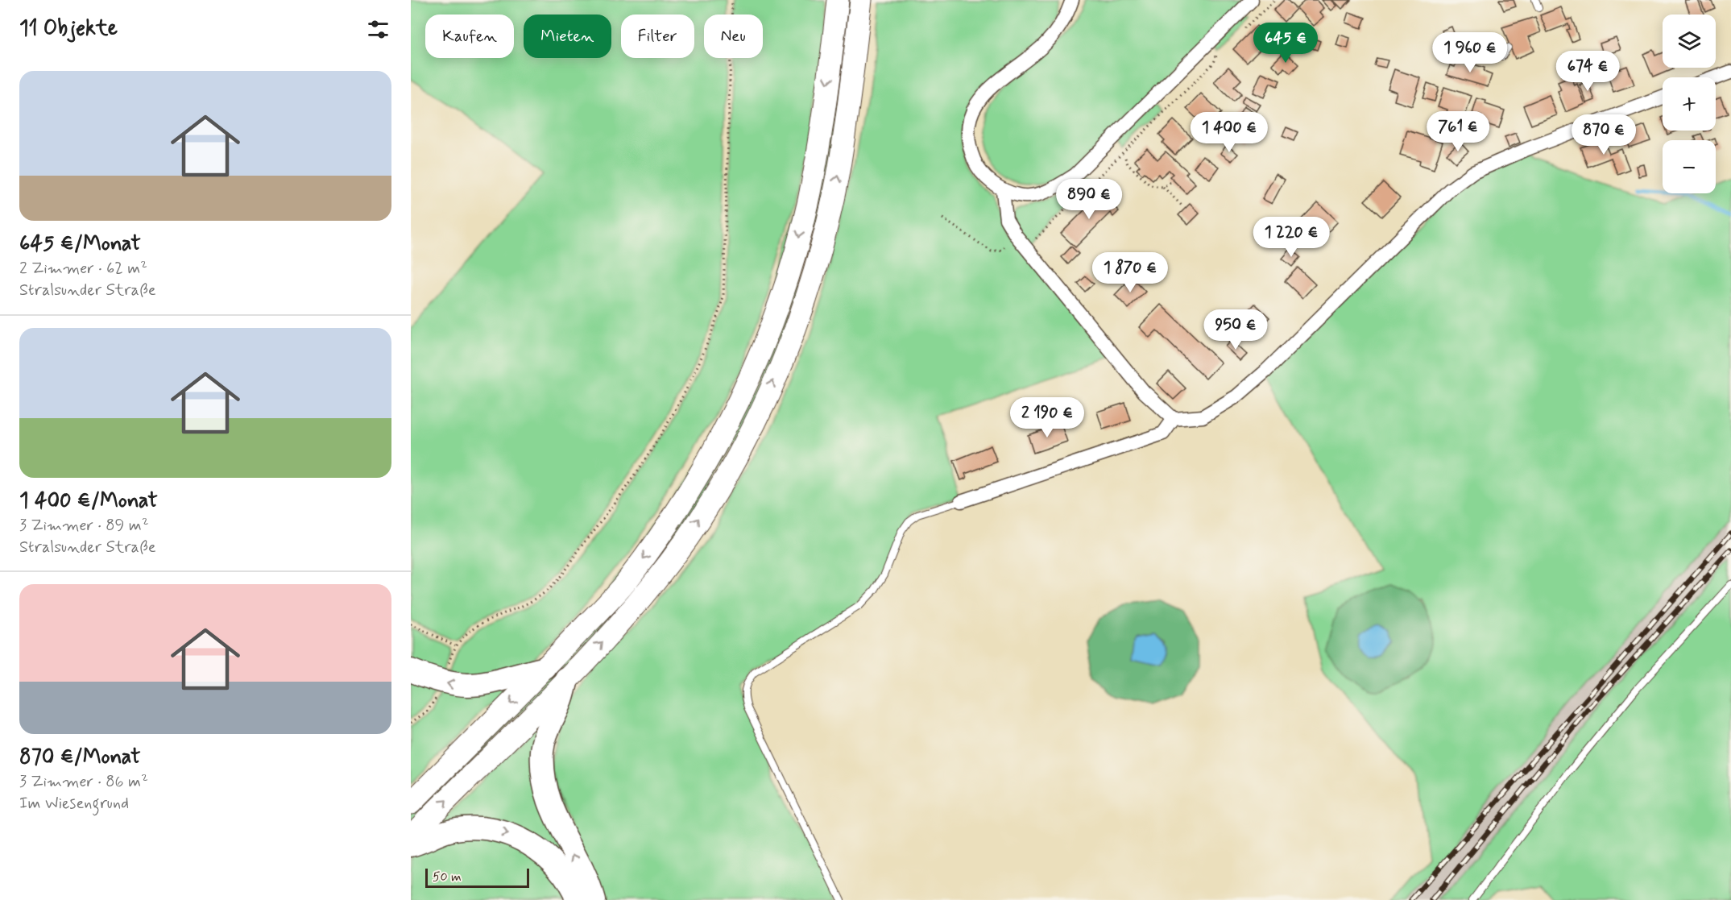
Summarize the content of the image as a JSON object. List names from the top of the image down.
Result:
{
  "scale_bar": "50 m",
  "page": {
    "heading": "11 Objekte",
    "map_buttons": ["+", "−"],
    "chip": [
      "Kaufen",
      "Mieten",
      "Filter",
      "Neu"
    ],
    "price": [
      "645 €",
      "1 960 €",
      "674 €",
      "761 €",
      "1 400 €",
      "870 €",
      "890 €",
      "1 220 €",
      "1 870 €",
      "950 €",
      "2 190 €"
    ],
    "list": [
      {
        "name": "645 €/Monat",
        "note": "2 Zimmer · 62 m² · Stralsunder Straße"
      },
      {
        "name": "1 400 €/Monat",
        "note": "3 Zimmer · 89 m² · Stralsunder Straße"
      },
      {
        "name": "870 €/Monat",
        "note": "3 Zimmer · 86 m² · Im Wiesengrund"
      }
    ],
    "scale": "50 m"
  }
}
